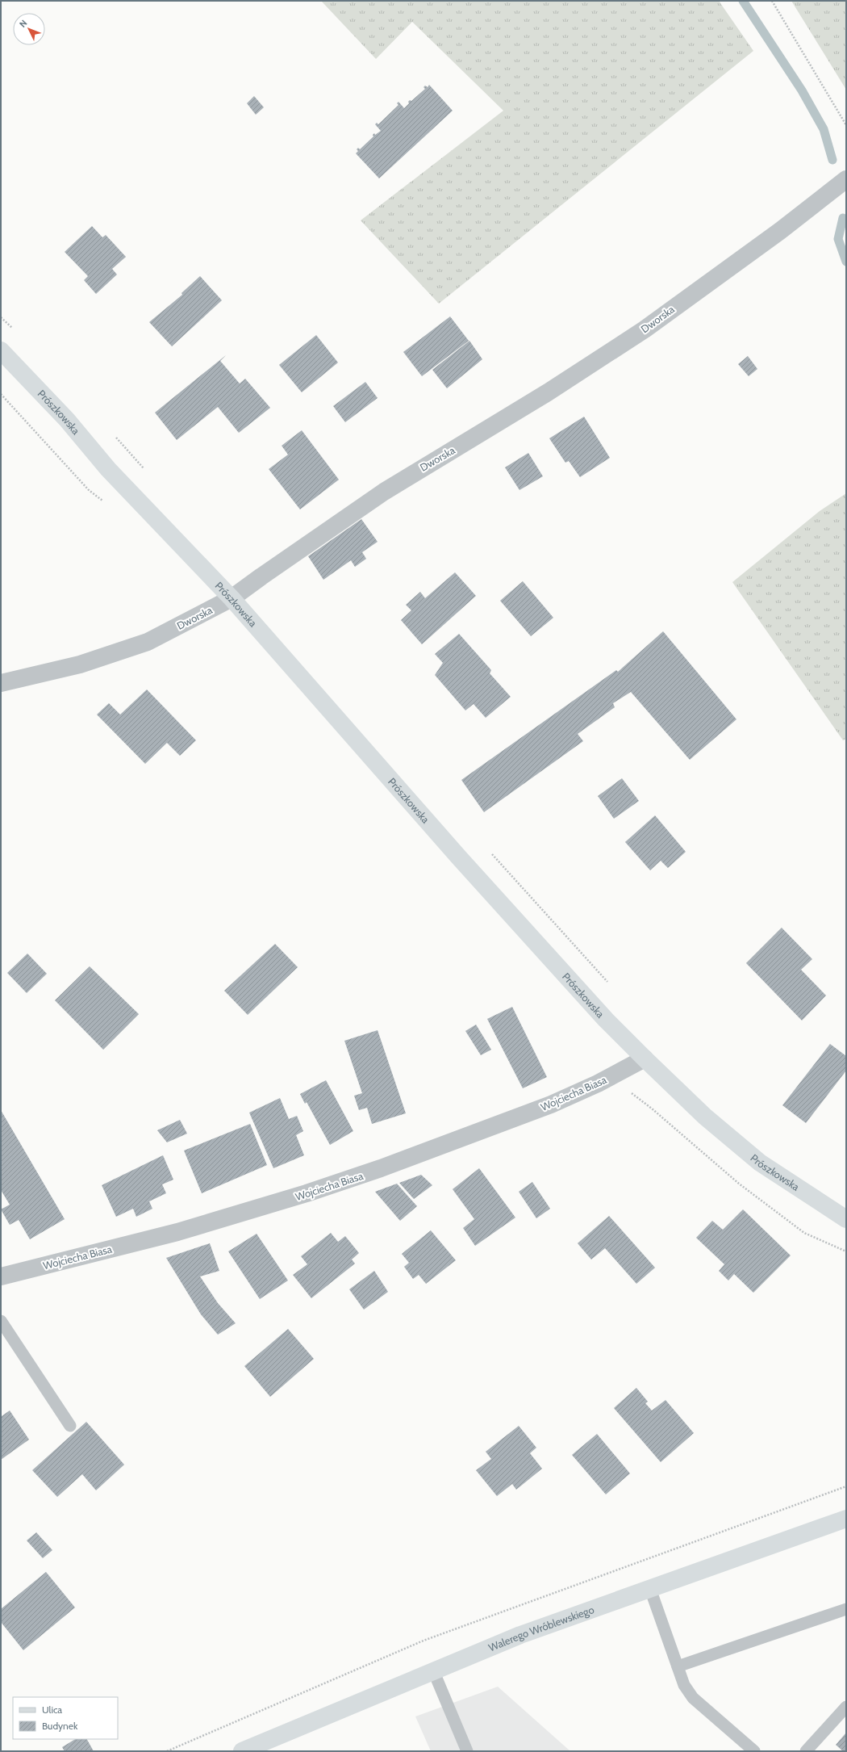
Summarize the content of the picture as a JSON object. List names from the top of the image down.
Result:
{
  "streets": {
    "main road": ["Prószkowska", "Walerego Wróblewskiego"],
    "street": ["Dworska", "Wojciecha Biasa"]
  },
  "crossings": [
    ["Dworska", "Prószkowska"],
    ["Prószkowska", "Wojciecha Biasa"]
  ],
  "legend": ["Ulica", "Budynek"],
  "north": "top left"
}
